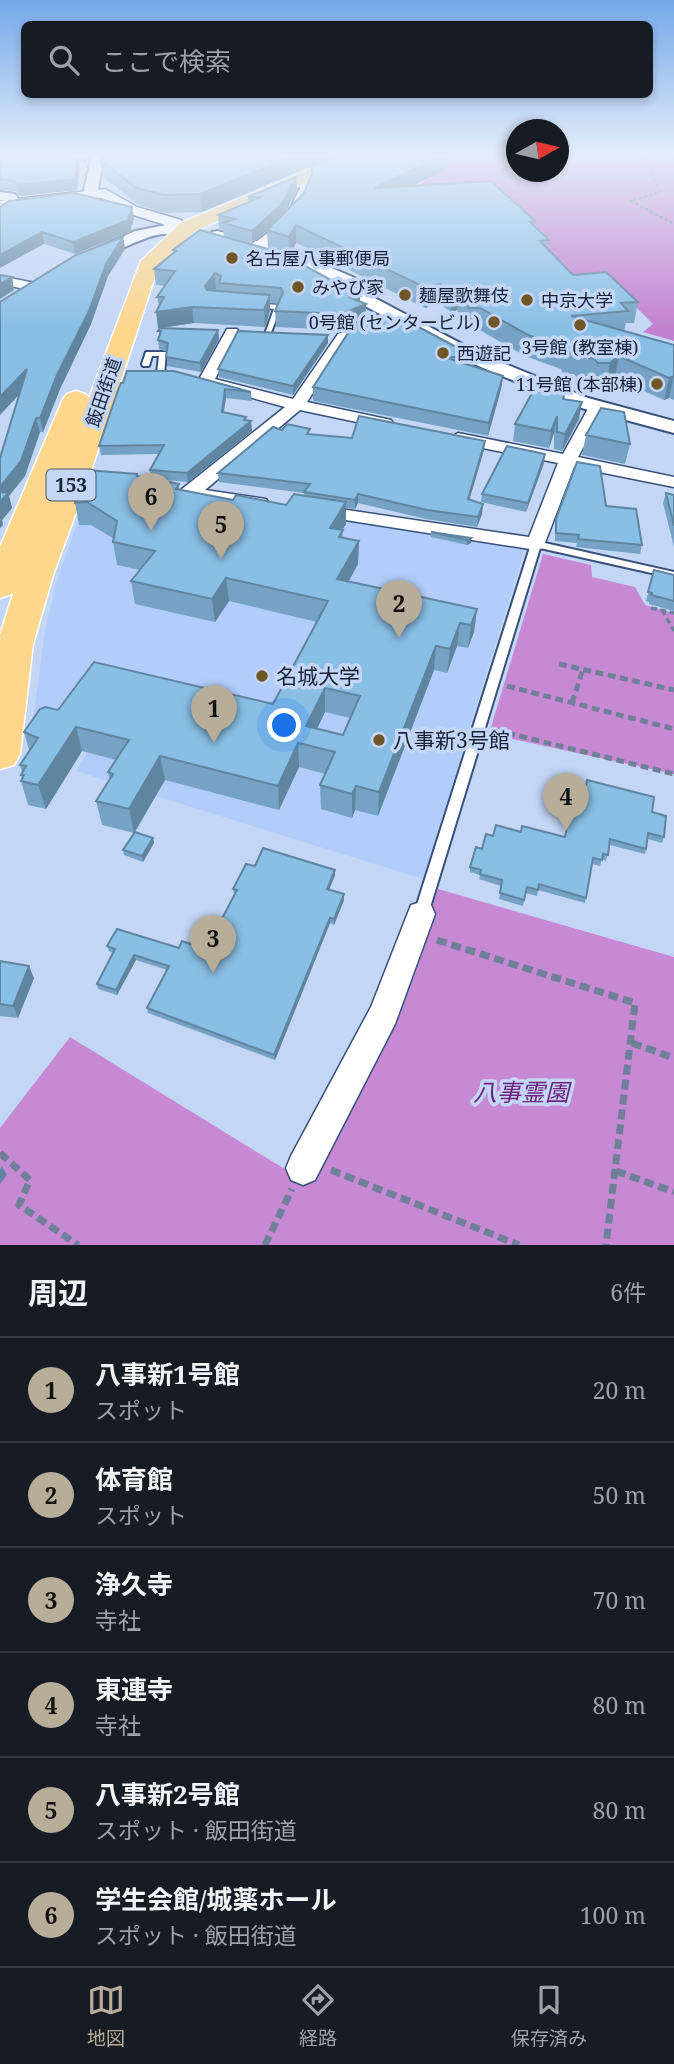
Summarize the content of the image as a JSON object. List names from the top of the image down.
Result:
{
  "streets": {
    "highway": ["飯田街道", "153"]
  },
  "parks": ["八事霊園"],
  "places": [
    "名古屋八事郵便局",
    "みやび家",
    "麺屋歌舞伎",
    "中京大学",
    "0号館 (センタービル)",
    "3号館 (教室棟)",
    "西遊記",
    "11号館 (本部棟)",
    "名城大学",
    "八事新3号館"
  ],
  "north": "right",
  "page": {
    "search": "ここで検索",
    "pins": [
      "6",
      "5",
      "2",
      "1",
      "4",
      "3"
    ],
    "heading": ["周辺", "6件"],
    "list": [
      {
        "mark": "1",
        "name": "八事新1号館",
        "note": "スポット",
        "value": "20 m"
      },
      {
        "mark": "2",
        "name": "体育館",
        "note": "スポット",
        "value": "50 m"
      },
      {
        "mark": "3",
        "name": "浄久寺",
        "note": "寺社",
        "value": "70 m"
      },
      {
        "mark": "4",
        "name": "東連寺",
        "note": "寺社",
        "value": "80 m"
      },
      {
        "mark": "5",
        "name": "八事新2号館",
        "note": "スポット · 飯田街道",
        "value": "80 m"
      },
      {
        "mark": "6",
        "name": "学生会館/城薬ホール",
        "note": "スポット · 飯田街道",
        "value": "100 m"
      }
    ],
    "nav": ["地図", "経路", "保存済み"]
  }
}
